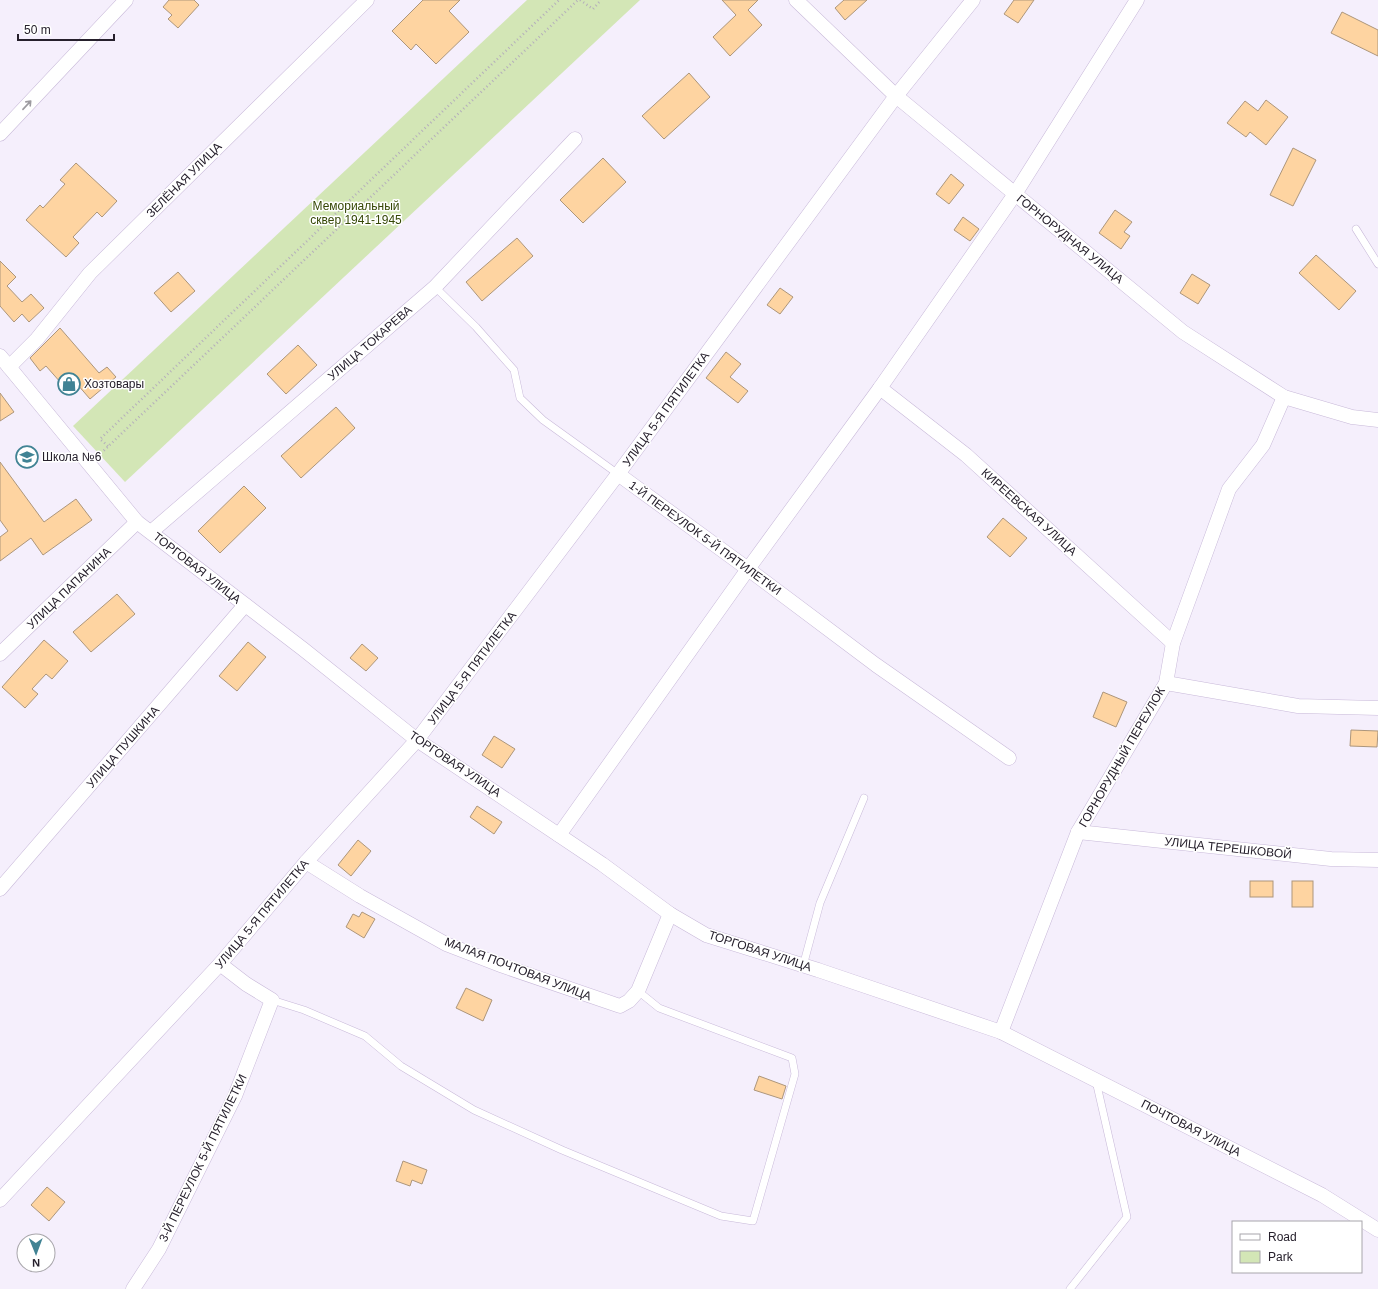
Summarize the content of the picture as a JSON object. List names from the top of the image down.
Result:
{
  "streets": {
    "street": [
      "ЗЕЛЁНАЯ УЛИЦА",
      "ГОРНОРУДНАЯ УЛИЦА",
      "УЛИЦА ТОКАРЕВА",
      "УЛИЦА 5-Я ПЯТИЛЕТКА",
      "КИРЕЕВСКАЯ УЛИЦА",
      "1-Й ПЕРЕУЛОК 5-Й ПЯТИЛЕТКИ",
      "ТОРГОВАЯ УЛИЦА",
      "УЛИЦА ПАПАНИНА",
      "УЛИЦА ПУШКИНА",
      "ГОРНОРУДНЫЙ ПЕРЕУЛОК",
      "УЛИЦА ТЕРЕШКОВОЙ",
      "МАЛАЯ ПОЧТОВАЯ УЛИЦА",
      "ПОЧТОВАЯ УЛИЦА",
      "3-Й ПЕРЕУЛОК 5-Й ПЯТИЛЕТКИ"
    ]
  },
  "crossings": [
    ["ЗЕЛЁНАЯ УЛИЦА", "ТОРГОВАЯ УЛИЦА"],
    ["ГОРНОРУДНАЯ УЛИЦА", "УЛИЦА 5-Я ПЯТИЛЕТКА"],
    ["ГОРНОРУДНАЯ УЛИЦА", "ГОРНОРУДНЫЙ ПЕРЕУЛОК"],
    ["УЛИЦА ТОКАРЕВА", "1-Й ПЕРЕУЛОК 5-Й ПЯТИЛЕТКИ"],
    ["УЛИЦА ТОКАРЕВА", "ТОРГОВАЯ УЛИЦА"],
    ["УЛИЦА 5-Я ПЯТИЛЕТКА", "1-Й ПЕРЕУЛОК 5-Й ПЯТИЛЕТКИ"],
    ["УЛИЦА 5-Я ПЯТИЛЕТКА", "ТОРГОВАЯ УЛИЦА"],
    ["УЛИЦА 5-Я ПЯТИЛЕТКА", "МАЛАЯ ПОЧТОВАЯ УЛИЦА"],
    ["КИРЕЕВСКАЯ УЛИЦА", "ГОРНОРУДНЫЙ ПЕРЕУЛОК"],
    ["ТОРГОВАЯ УЛИЦА", "УЛИЦА ПАПАНИНА"],
    ["ТОРГОВАЯ УЛИЦА", "УЛИЦА ПУШКИНА"],
    ["ТОРГОВАЯ УЛИЦА", "ГОРНОРУДНЫЙ ПЕРЕУЛОК"],
    ["ТОРГОВАЯ УЛИЦА", "МАЛАЯ ПОЧТОВАЯ УЛИЦА"],
    ["ТОРГОВАЯ УЛИЦА", "ПОЧТОВАЯ УЛИЦА"],
    ["ГОРНОРУДНЫЙ ПЕРЕУЛОК", "УЛИЦА ТЕРЕШКОВОЙ"],
    ["ГОРНОРУДНЫЙ ПЕРЕУЛОК", "ПОЧТОВАЯ УЛИЦА"]
  ],
  "parks": ["Мемориальный сквер 1941-1945"],
  "places": {
    "shop": ["Хозтовары"],
    "school or university": ["Школа №6"]
  },
  "legend": ["Road", "Park"],
  "scale_bar": "50 m",
  "north": "bottom"
}
